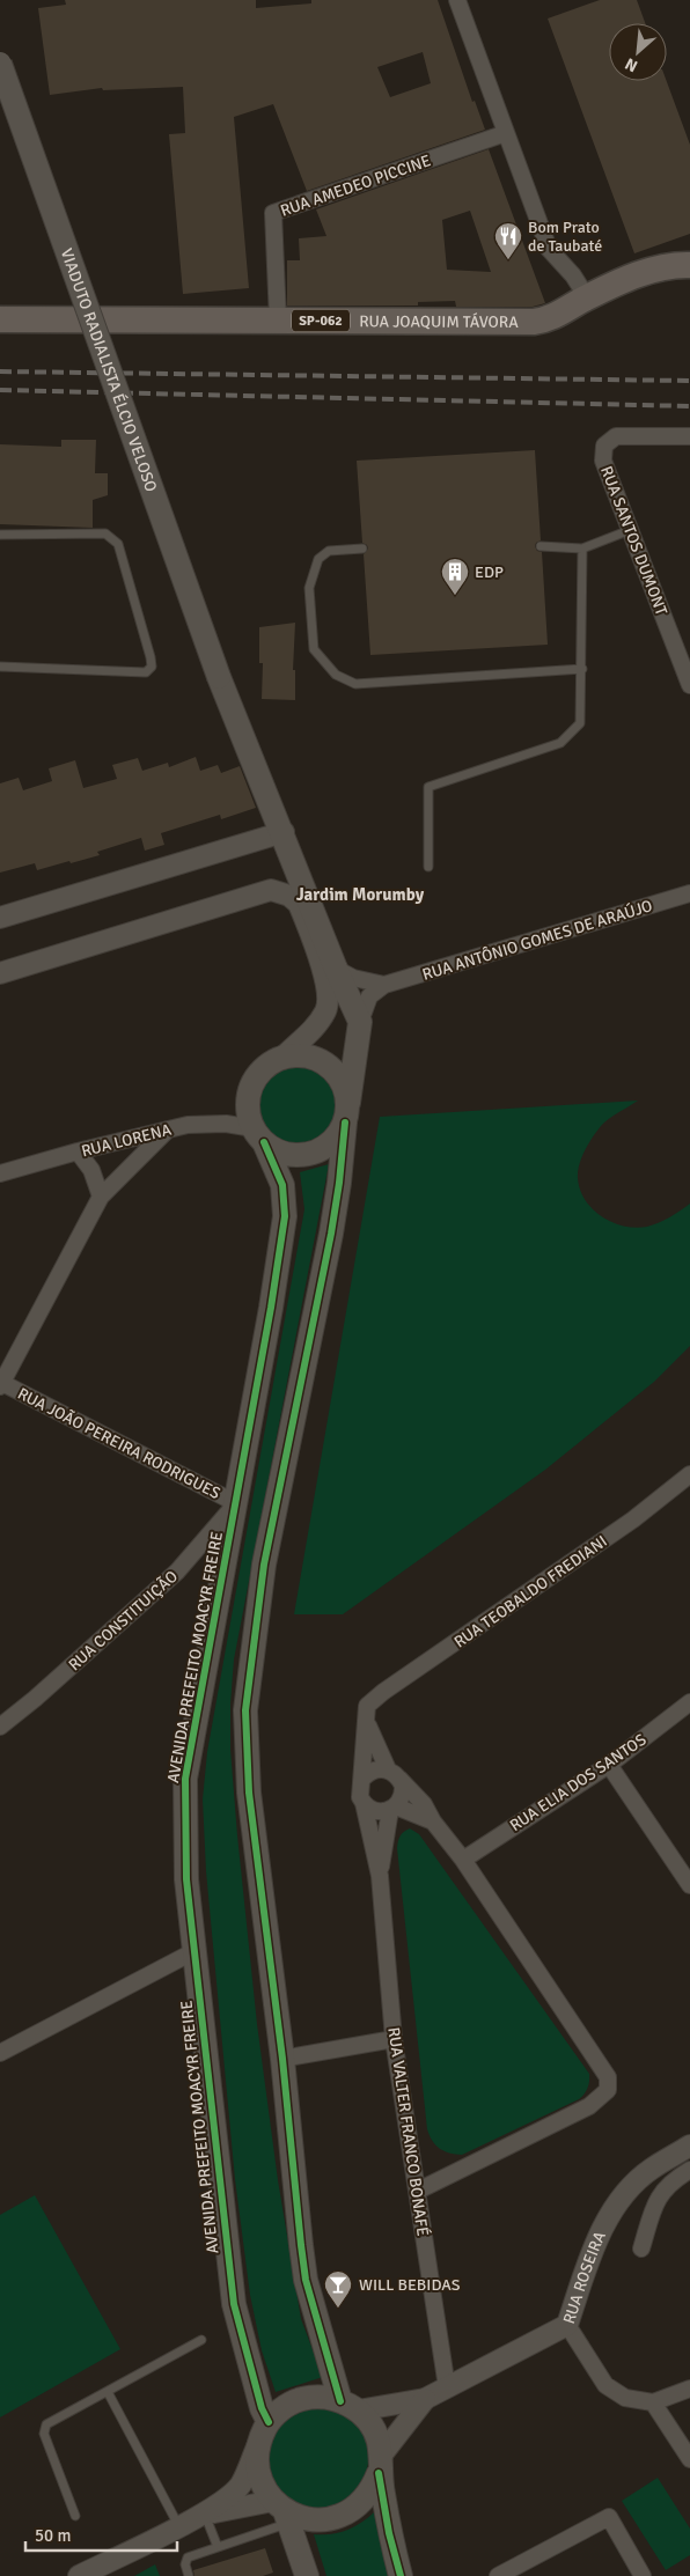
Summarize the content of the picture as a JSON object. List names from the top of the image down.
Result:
{
  "streets": {
    "main road": [
      "SP-062",
      "RUA JOAQUIM TÁVORA",
      "VIADUTO RADIALISTA ÉLCIO VELOSO",
      "AVENIDA PREFEITO MOACYR FREIRE"
    ],
    "street": [
      "RUA AMEDEO PICCINE",
      "RUA SANTOS DUMONT",
      "RUA ANTÔNIO GOMES DE ARAÚJO",
      "RUA LORENA",
      "RUA JOÃO PEREIRA RODRIGUES",
      "RUA TEOBALDO FREDIANI",
      "RUA CONSTITUIÇÃO",
      "RUA ELIA DOS SANTOS",
      "RUA VALTER FRANCO BONAFÉ",
      "RUA ROSEIRA"
    ]
  },
  "crossings": [
    ["RUA AMEDEO PICCINE", "RUA JOAQUIM TÁVORA"],
    ["VIADUTO RADIALISTA ÉLCIO VELOSO", "RUA ANTÔNIO GOMES DE ARAÚJO"],
    ["RUA LORENA", "AVENIDA PREFEITO MOACYR FREIRE"],
    ["RUA JOÃO PEREIRA RODRIGUES", "RUA CONSTITUIÇÃO"],
    ["RUA JOÃO PEREIRA RODRIGUES", "AVENIDA PREFEITO MOACYR FREIRE"],
    ["RUA TEOBALDO FREDIANI", "RUA VALTER FRANCO BONAFÉ"],
    ["RUA CONSTITUIÇÃO", "AVENIDA PREFEITO MOACYR FREIRE"]
  ],
  "districts": ["Jardim Morumby"],
  "places": {
    "restaurant": ["Bom Prato de Taubaté"],
    "building": ["EDP"],
    "bar": ["WILL BEBIDAS"]
  },
  "scale_bar": "50 m",
  "north": "bottom left"
}
